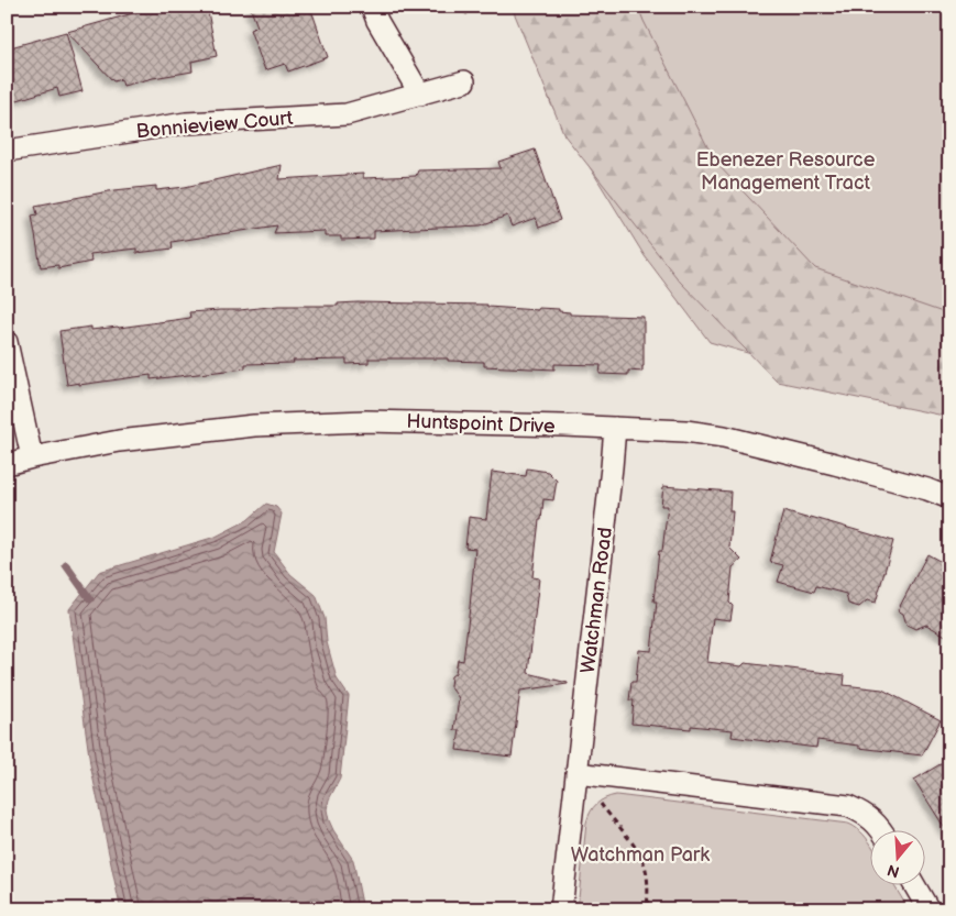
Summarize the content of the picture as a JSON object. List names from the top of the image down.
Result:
{
  "streets": {
    "street": ["Bonnieview Court", "Huntspoint Drive", "Watchman Road"]
  },
  "crossings": [
    ["Huntspoint Drive", "Watchman Road"]
  ],
  "parks": ["Ebenezer Resource Management Tract", "Watchman Park"],
  "north": "bottom"
}
